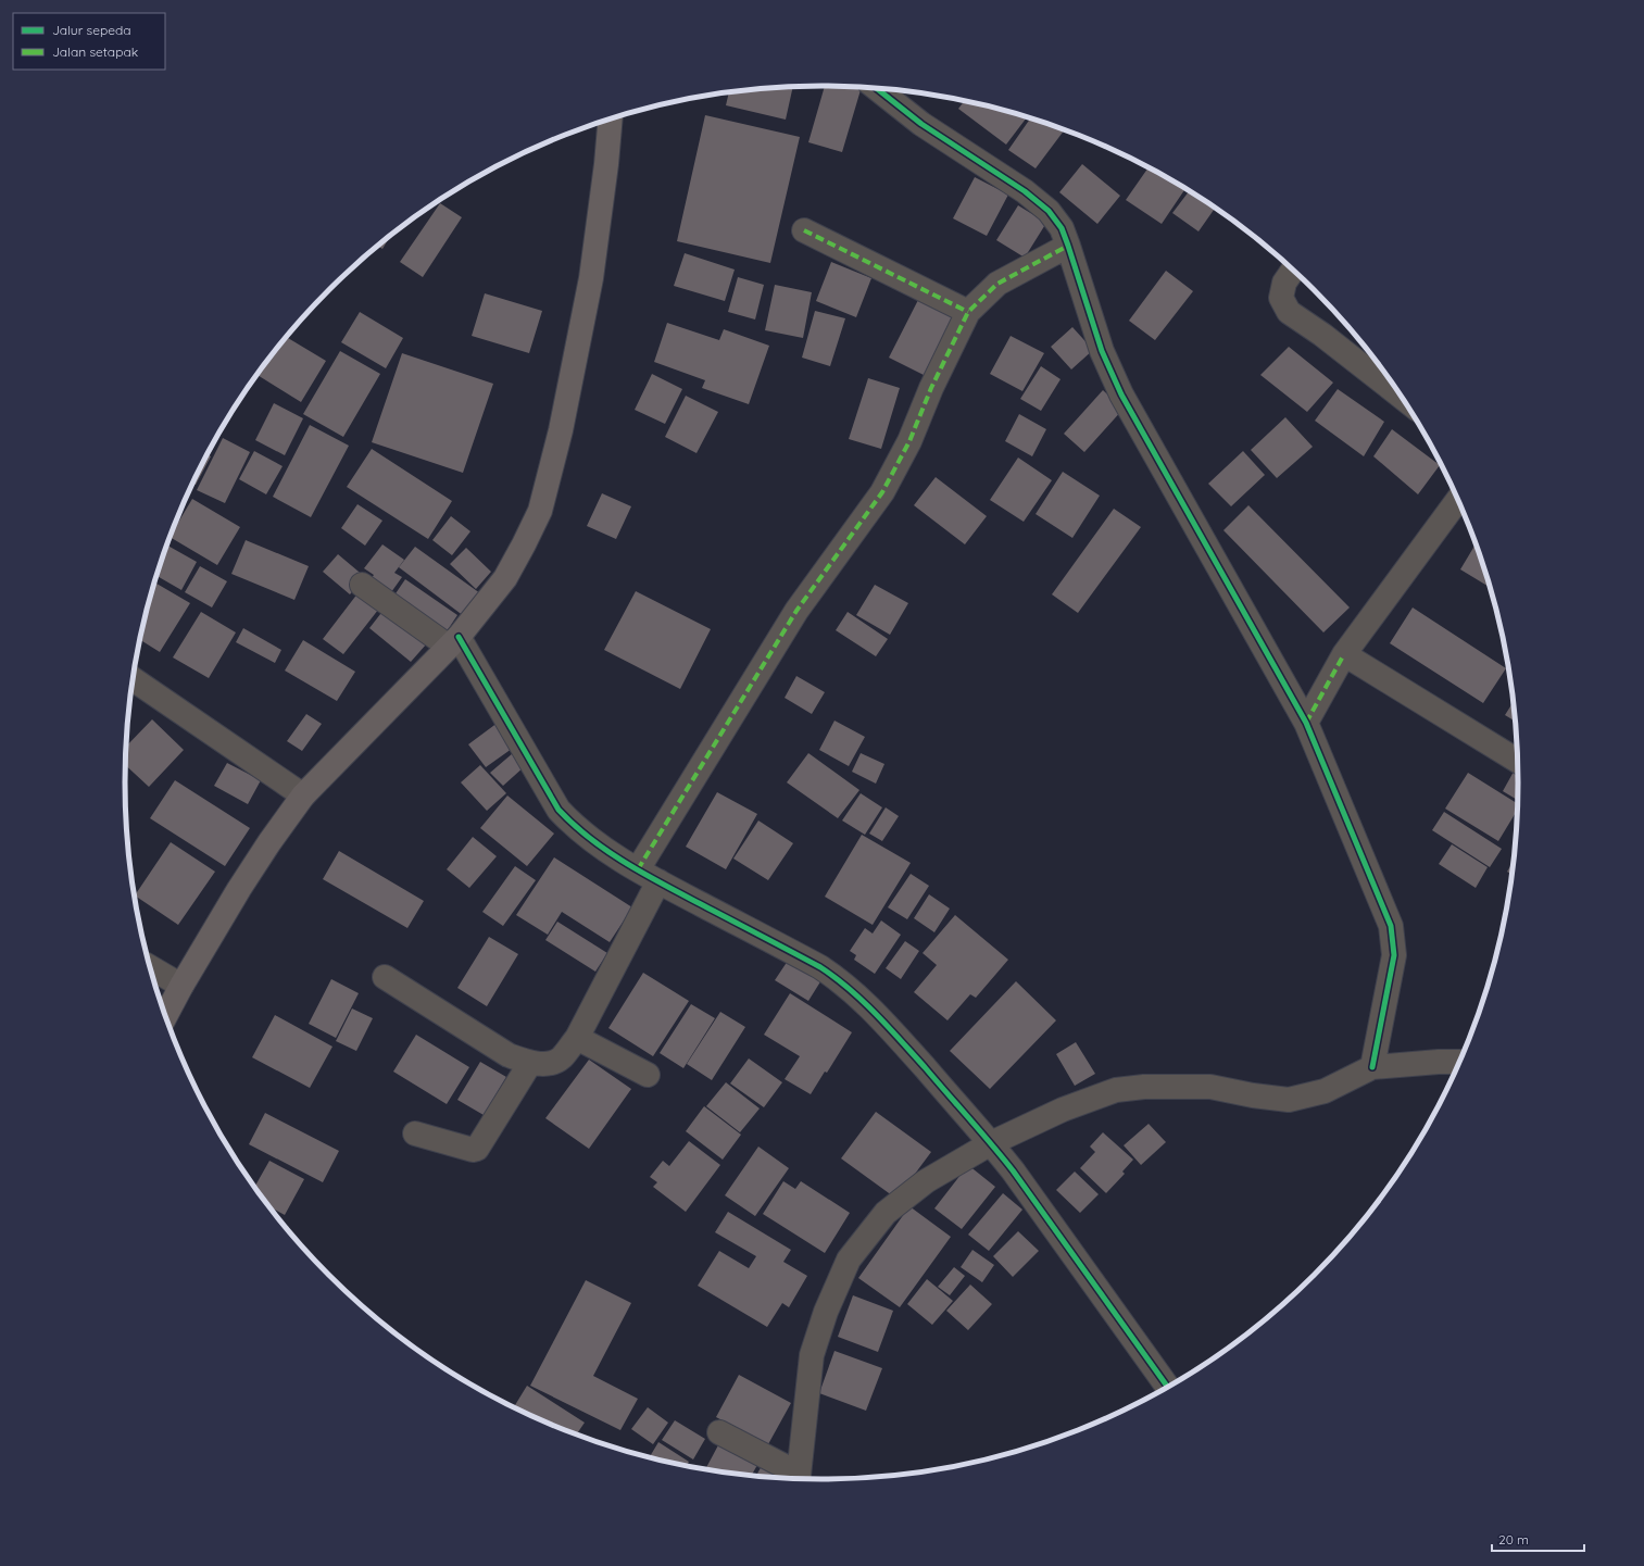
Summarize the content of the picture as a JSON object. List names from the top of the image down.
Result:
{
  "legend": ["Jalur sepeda", "Jalan setapak"],
  "scale_bar": "20 m"
}
